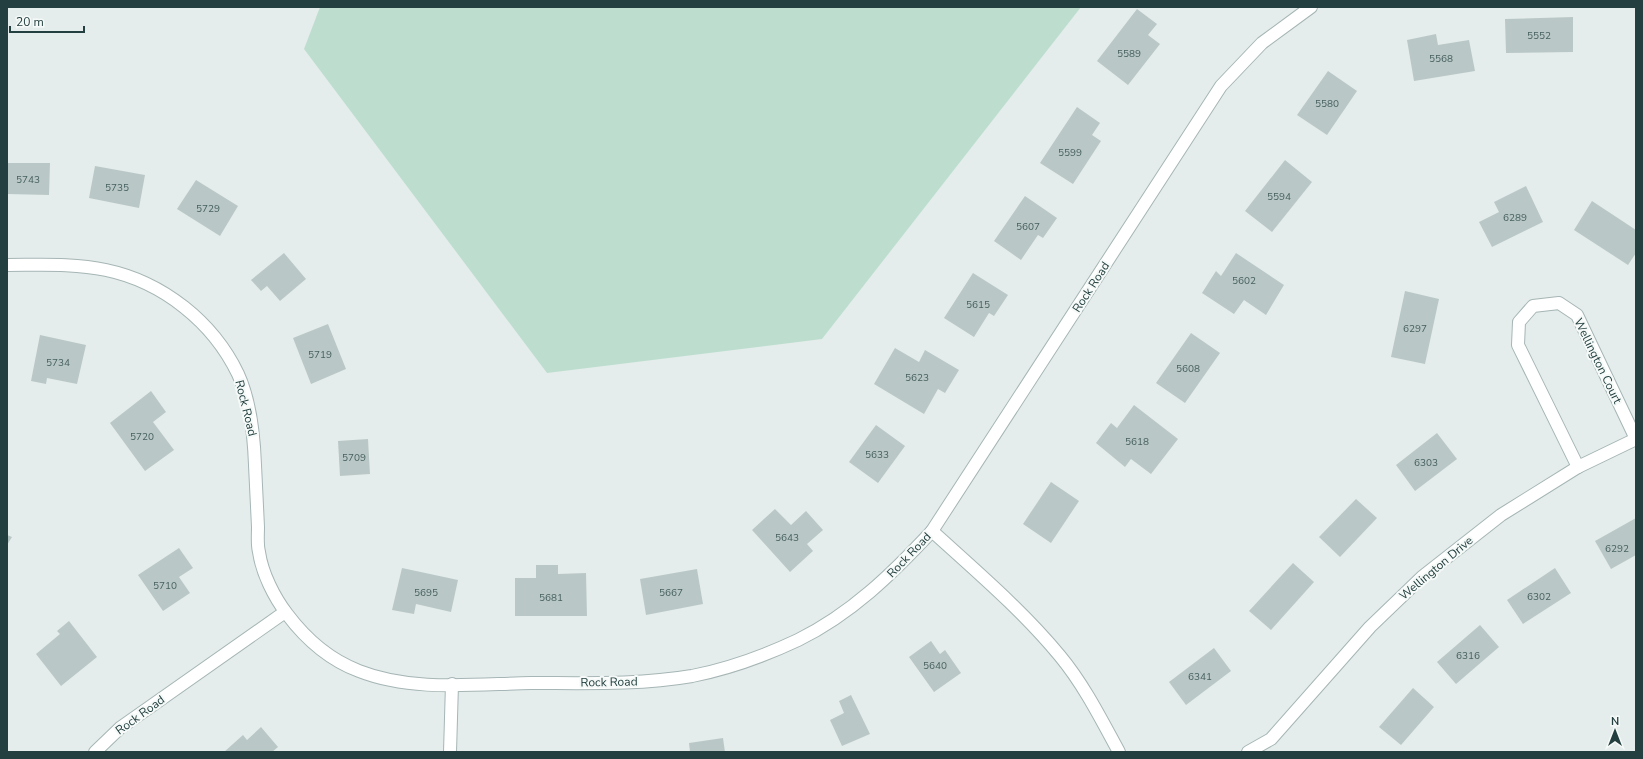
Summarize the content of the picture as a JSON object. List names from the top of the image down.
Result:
{
  "streets": {
    "street": ["Rock Road", "Wellington Court", "Wellington Drive"]
  },
  "crossings": [
    ["Wellington Court", "Wellington Drive"]
  ],
  "house_numbers": [
    "5552",
    "5589",
    "5568",
    "5580",
    "5599",
    "5743",
    "5735",
    "5594",
    "5729",
    "6289",
    "5607",
    "5602",
    "5615",
    "6297",
    "5719",
    "5734",
    "5608",
    "5623",
    "5720",
    "5618",
    "5633",
    "5709",
    "6303",
    "5643",
    "6292",
    "5710",
    "5695",
    "5667",
    "6302",
    "5681",
    "6316",
    "5640",
    "6341"
  ],
  "scale_bar": "20 m",
  "north": "top"
}
